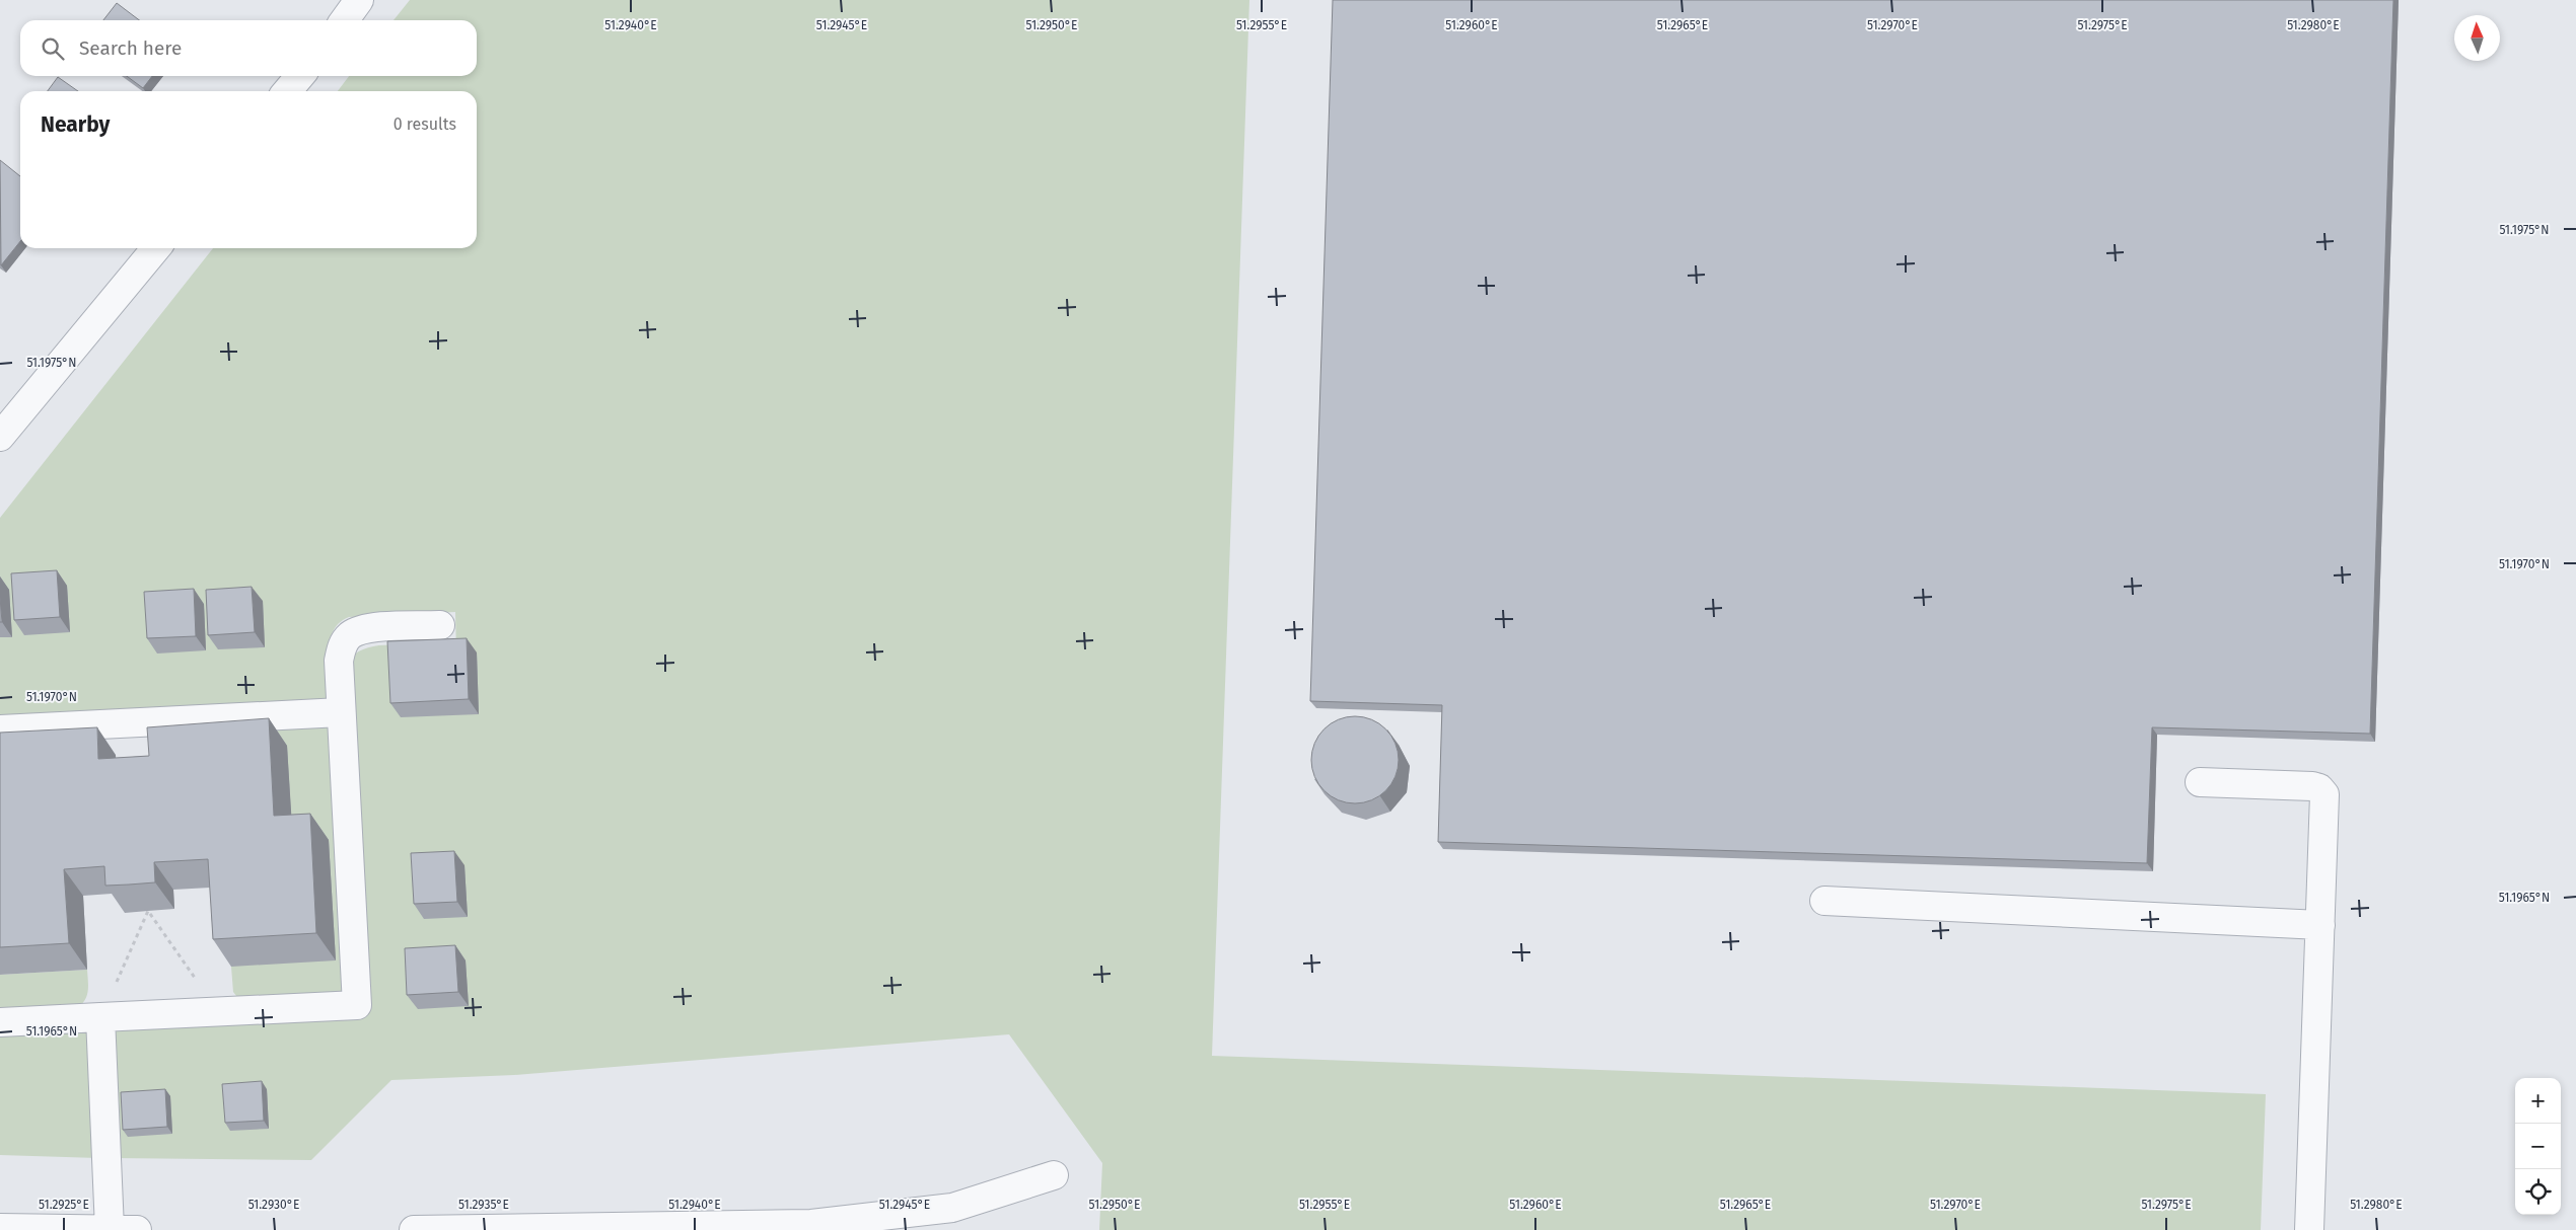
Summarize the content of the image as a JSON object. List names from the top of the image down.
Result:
{
  "north": "top",
  "page": {
    "search": "Search here",
    "heading": ["Nearby", "0 results"],
    "map_buttons": ["+", "−"]
  },
  "coordinates": [
    "51.2940°E",
    "51.2945°E",
    "51.2950°E",
    "51.2955°E",
    "51.2960°E",
    "51.2965°E",
    "51.2970°E",
    "51.2975°E",
    "51.2980°E",
    "51.1975°N",
    "51.1970°N",
    "51.1965°N",
    "51.2925°E",
    "51.2930°E",
    "51.2935°E"
  ]
}
